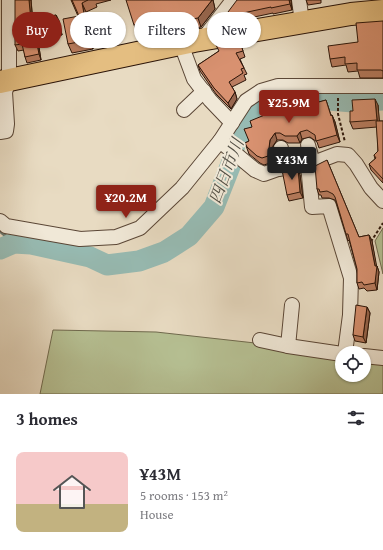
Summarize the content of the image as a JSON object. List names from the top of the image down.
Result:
{
  "water": ["四日市川"],
  "page": {
    "chip": [
      "Buy",
      "Rent",
      "Filters",
      "New"
    ],
    "price": ["¥25.9M", "¥43M", "¥20.2M"],
    "heading": "3 homes",
    "list": [
      {
        "name": "¥43M",
        "note": "5 rooms · 153 m² · House"
      }
    ]
  }
}
